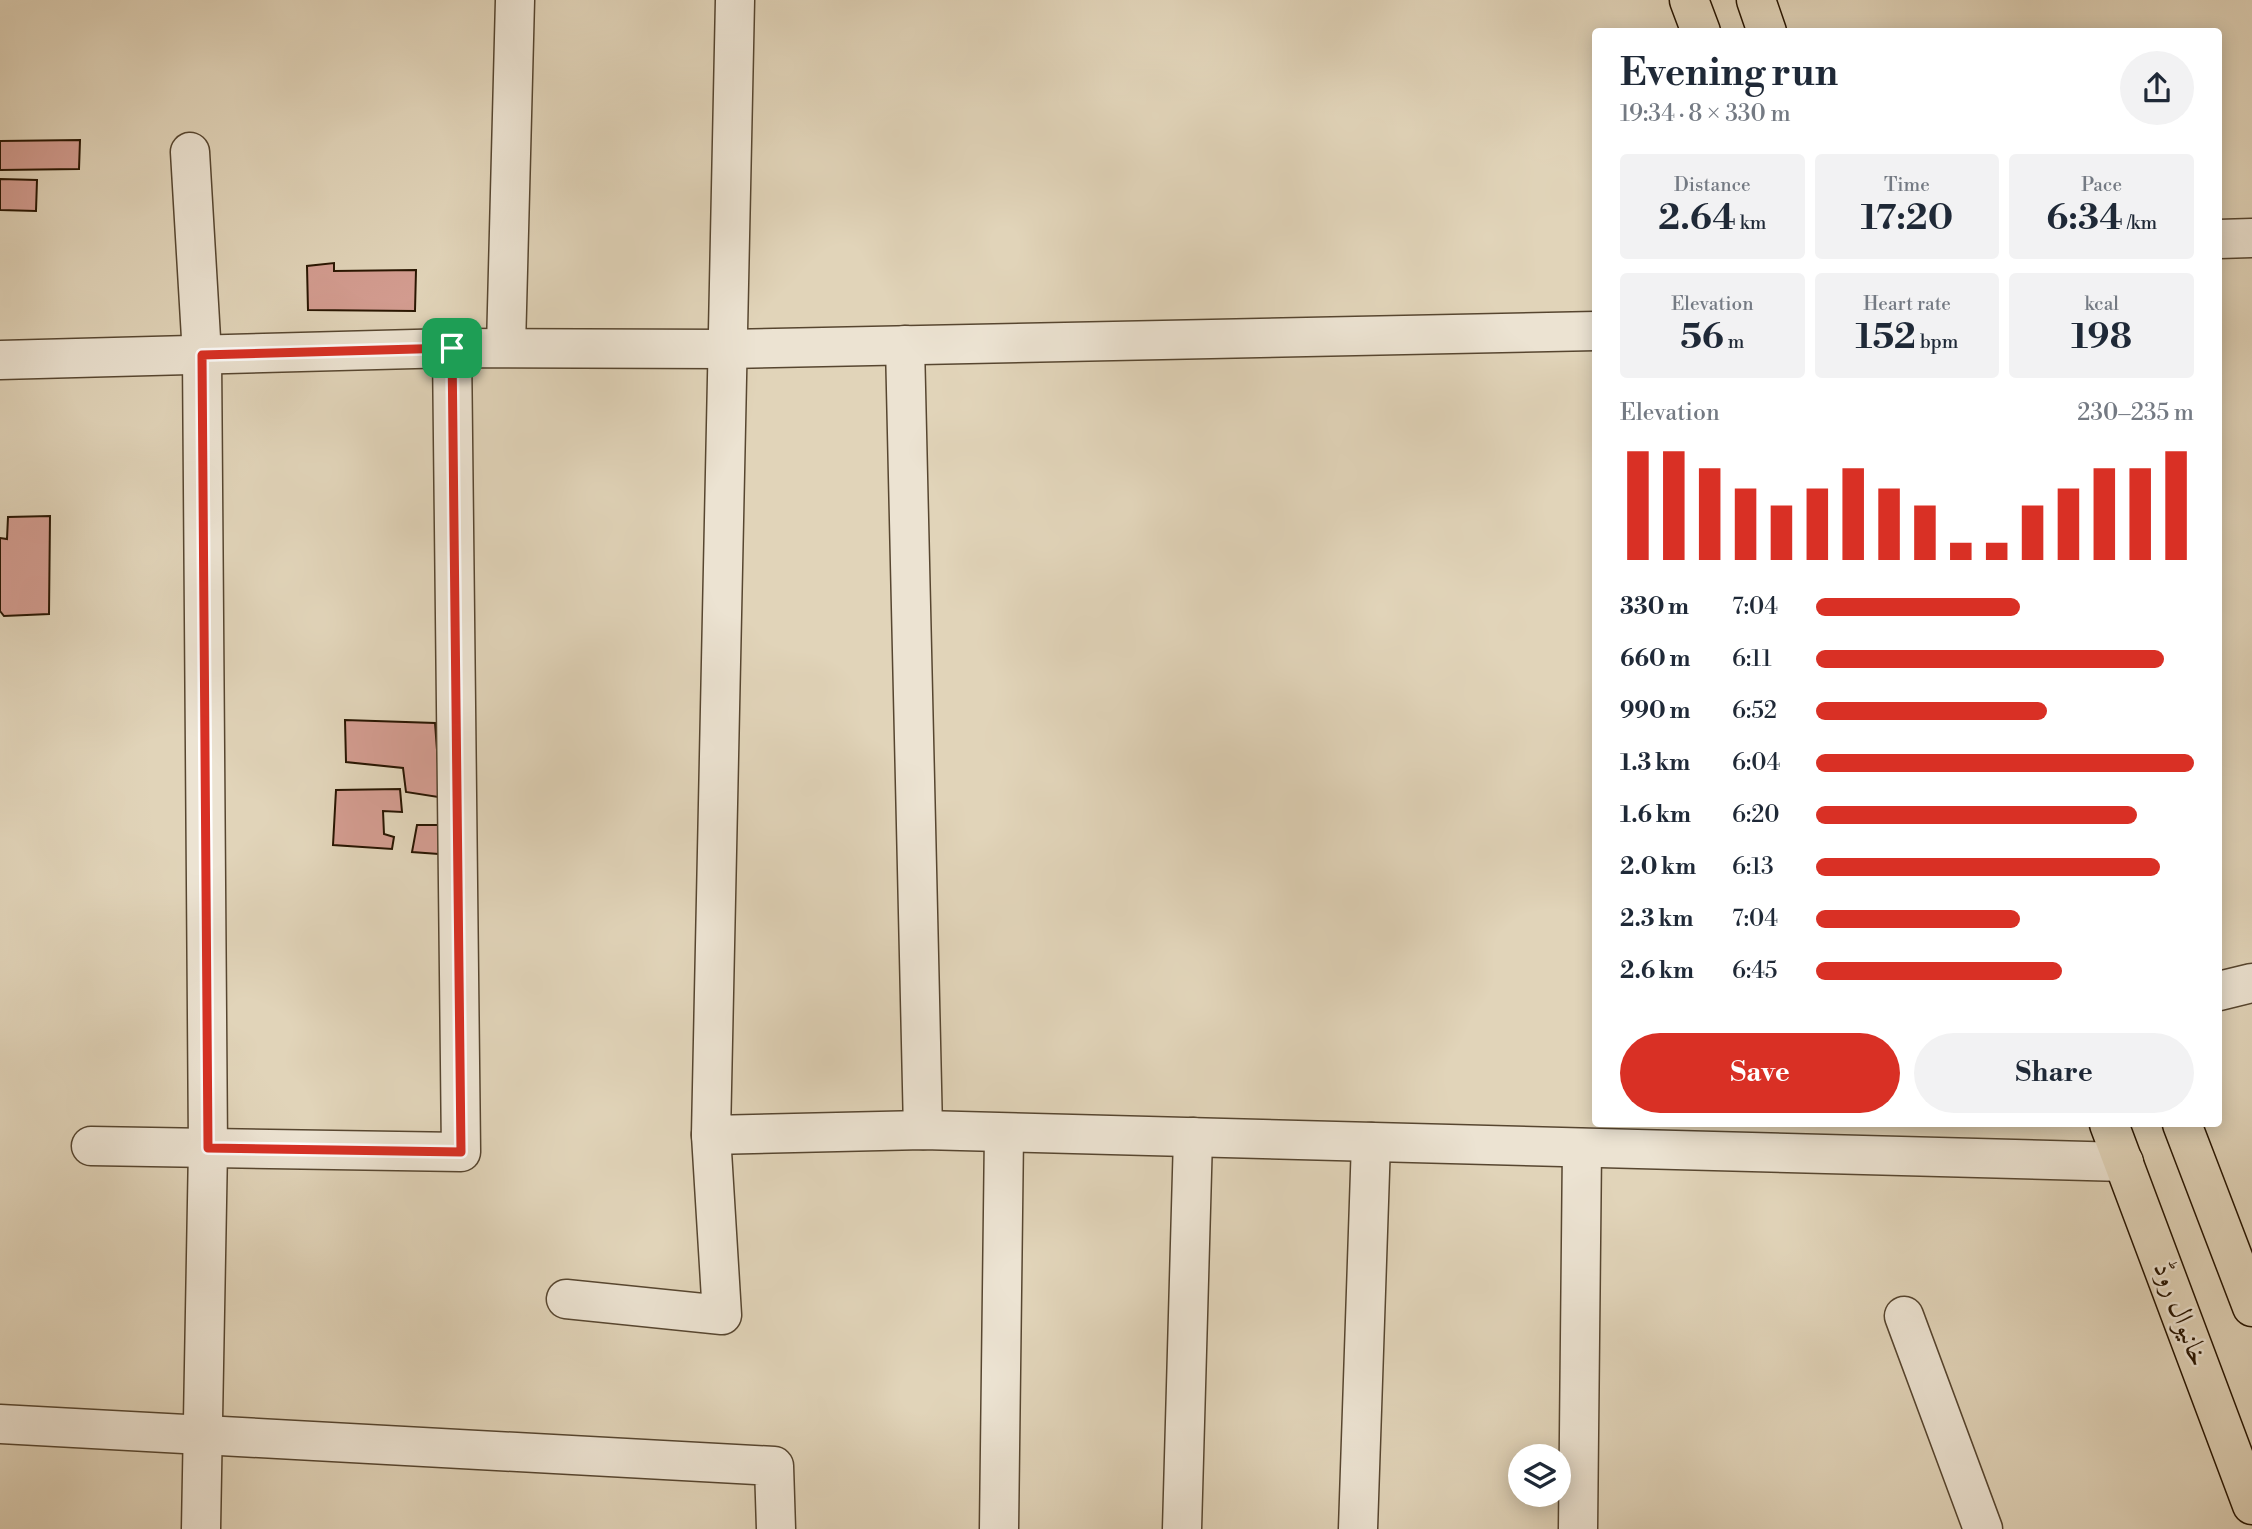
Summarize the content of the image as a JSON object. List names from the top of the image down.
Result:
{
  "streets": {
    "main road": ["خانیوال روڈ"]
  },
  "page": {
    "heading": ["Evening run", "19:34 · 8 × 330 m"],
    "stats": [
      ["Distance", "2.64 km"],
      ["Time", "17:20"],
      ["Pace", "6:34 /km"],
      ["Elevation", "56 m"],
      ["Heart rate", "152 bpm"],
      ["kcal", "198"]
    ],
    "chart": ["Elevation", "230–235 m"],
    "list": [
      {
        "name": "330 m",
        "note": "7:04"
      },
      {
        "name": "660 m",
        "note": "6:11"
      },
      {
        "name": "990 m",
        "note": "6:52"
      },
      {
        "name": "1.3 km",
        "note": "6:04"
      },
      {
        "name": "1.6 km",
        "note": "6:20"
      },
      {
        "name": "2.0 km",
        "note": "6:13"
      },
      {
        "name": "2.3 km",
        "note": "7:04"
      },
      {
        "name": "2.6 km",
        "note": "6:45"
      }
    ],
    "buttons": ["Save", "Share"]
  }
}
